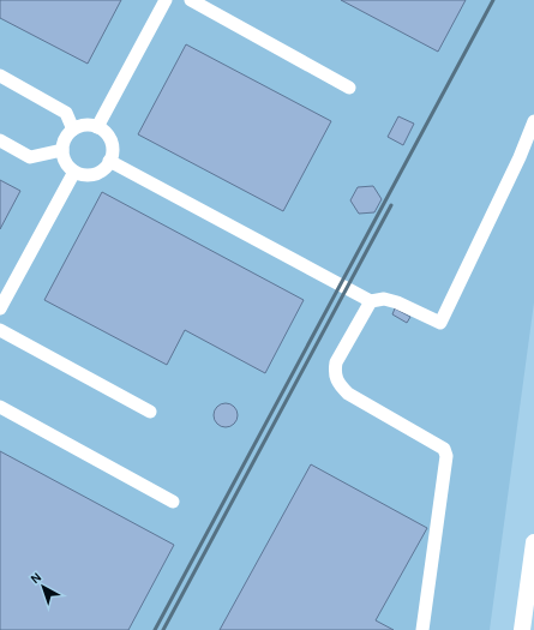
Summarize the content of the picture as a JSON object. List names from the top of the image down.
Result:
{
  "north": "top left"
}
